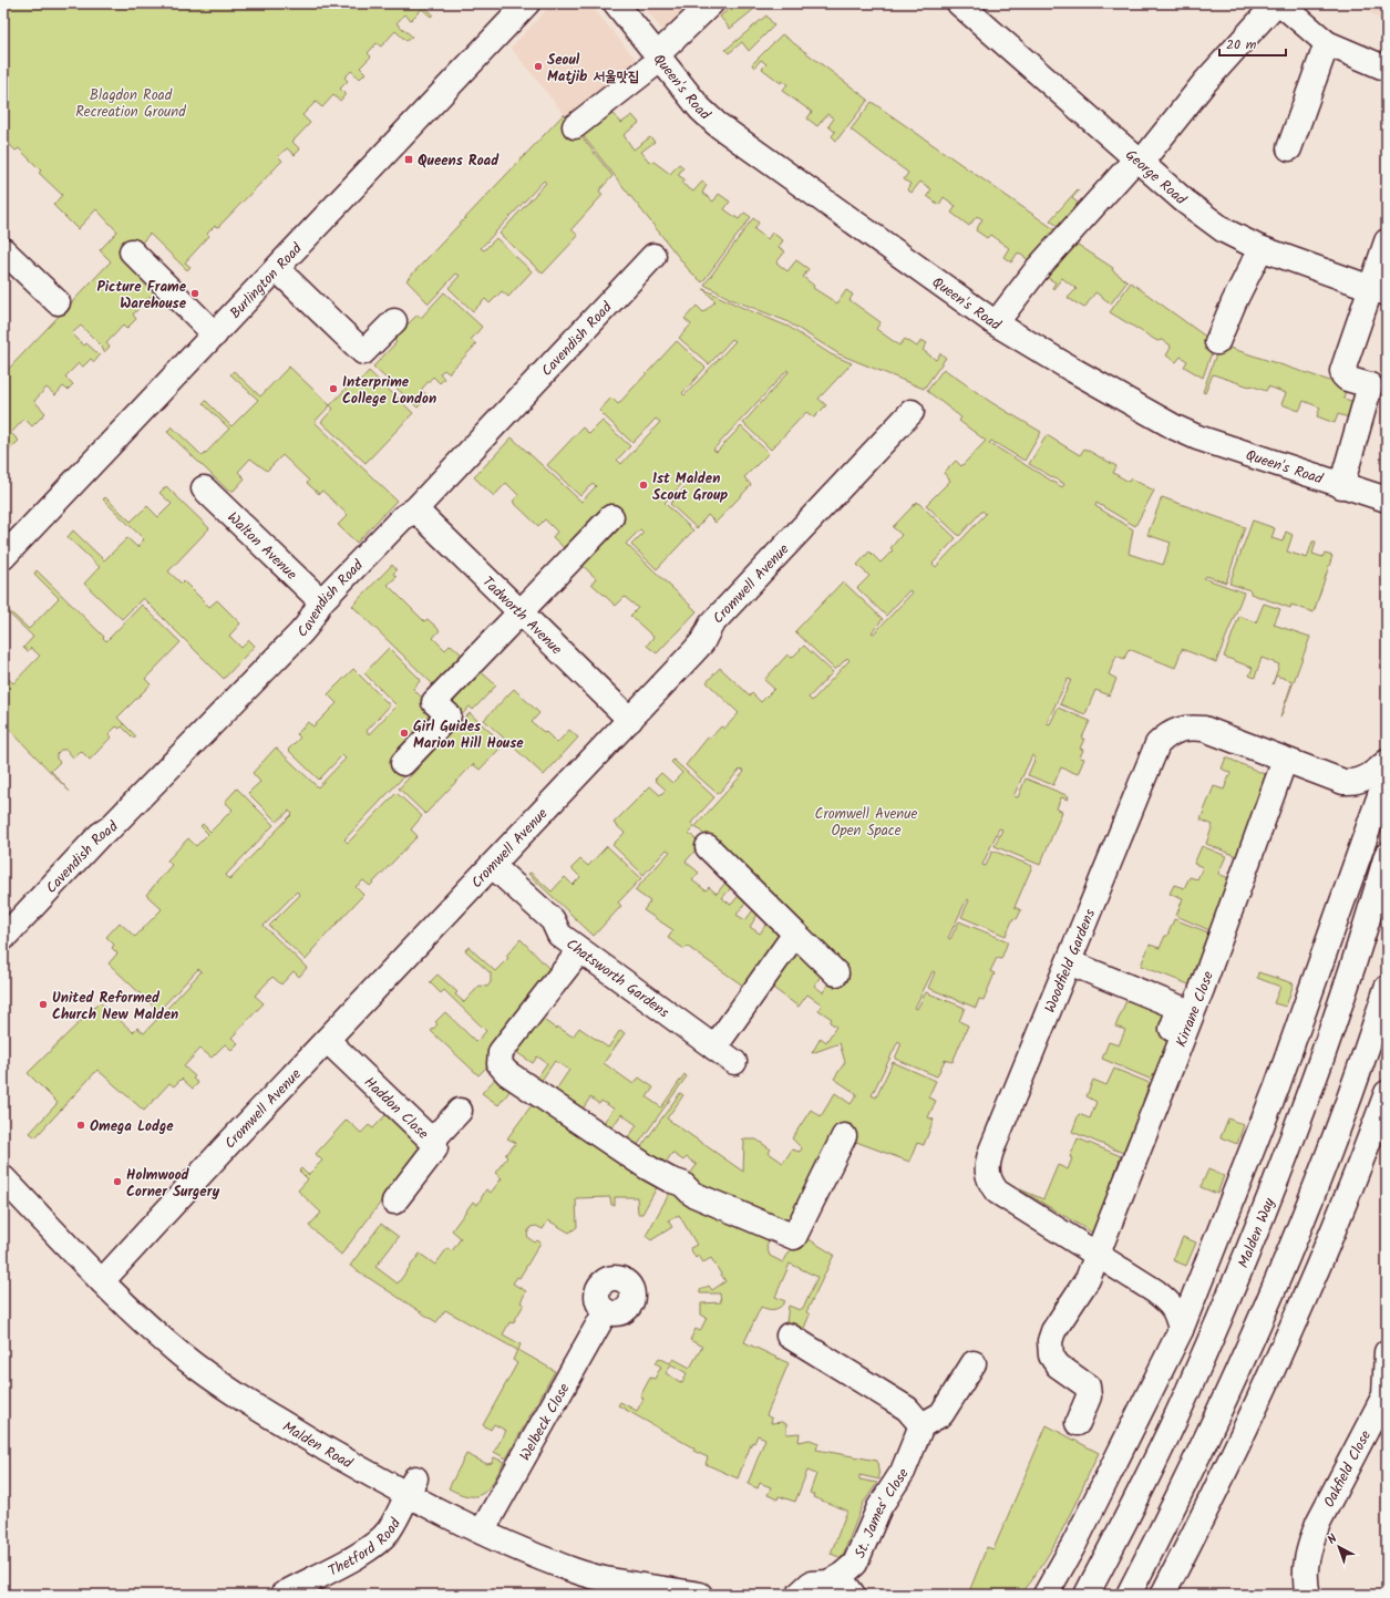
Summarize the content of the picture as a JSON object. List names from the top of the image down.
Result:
{
  "streets": {
    "main road": [
      "Queen's Road",
      "George Road",
      "Burlington Road",
      "Cavendish Road",
      "Walton Avenue",
      "Cromwell Avenue",
      "Tadworth Avenue",
      "Woodfield Gardens",
      "Chatsworth Gardens",
      "Kirrane Close",
      "Haddon Close",
      "Malden Way",
      "Welbeck Close",
      "Malden Road",
      "Oakfield Close",
      "St. James' Close",
      "Thetford Road"
    ]
  },
  "crossings": [
    ["Cavendish Road", "Walton Avenue"],
    ["Cavendish Road", "Tadworth Avenue"],
    ["Cromwell Avenue", "Tadworth Avenue"],
    ["Cromwell Avenue", "Chatsworth Gardens"],
    ["Cromwell Avenue", "Haddon Close"],
    ["Cromwell Avenue", "Malden Road"],
    ["Woodfield Gardens", "Kirrane Close"],
    ["Welbeck Close", "Malden Road"],
    ["Malden Road", "Thetford Road"]
  ],
  "parks": ["Blagdon Road Recreation Ground", "Cromwell Avenue Open Space"],
  "places": {
    "other": [
      "Seoul Matjib 서울맛집",
      "Picture Frame Warehouse",
      "Interprime College London",
      "1st Malden Scout Group",
      "Girl Guides Marion Hill House",
      "United Reformed Church New Malden",
      "Omega Lodge",
      "Holmwood Corner Surgery"
    ],
    "transit": ["Queens Road"]
  },
  "scale_bar": "20 m",
  "north": "top left"
}
